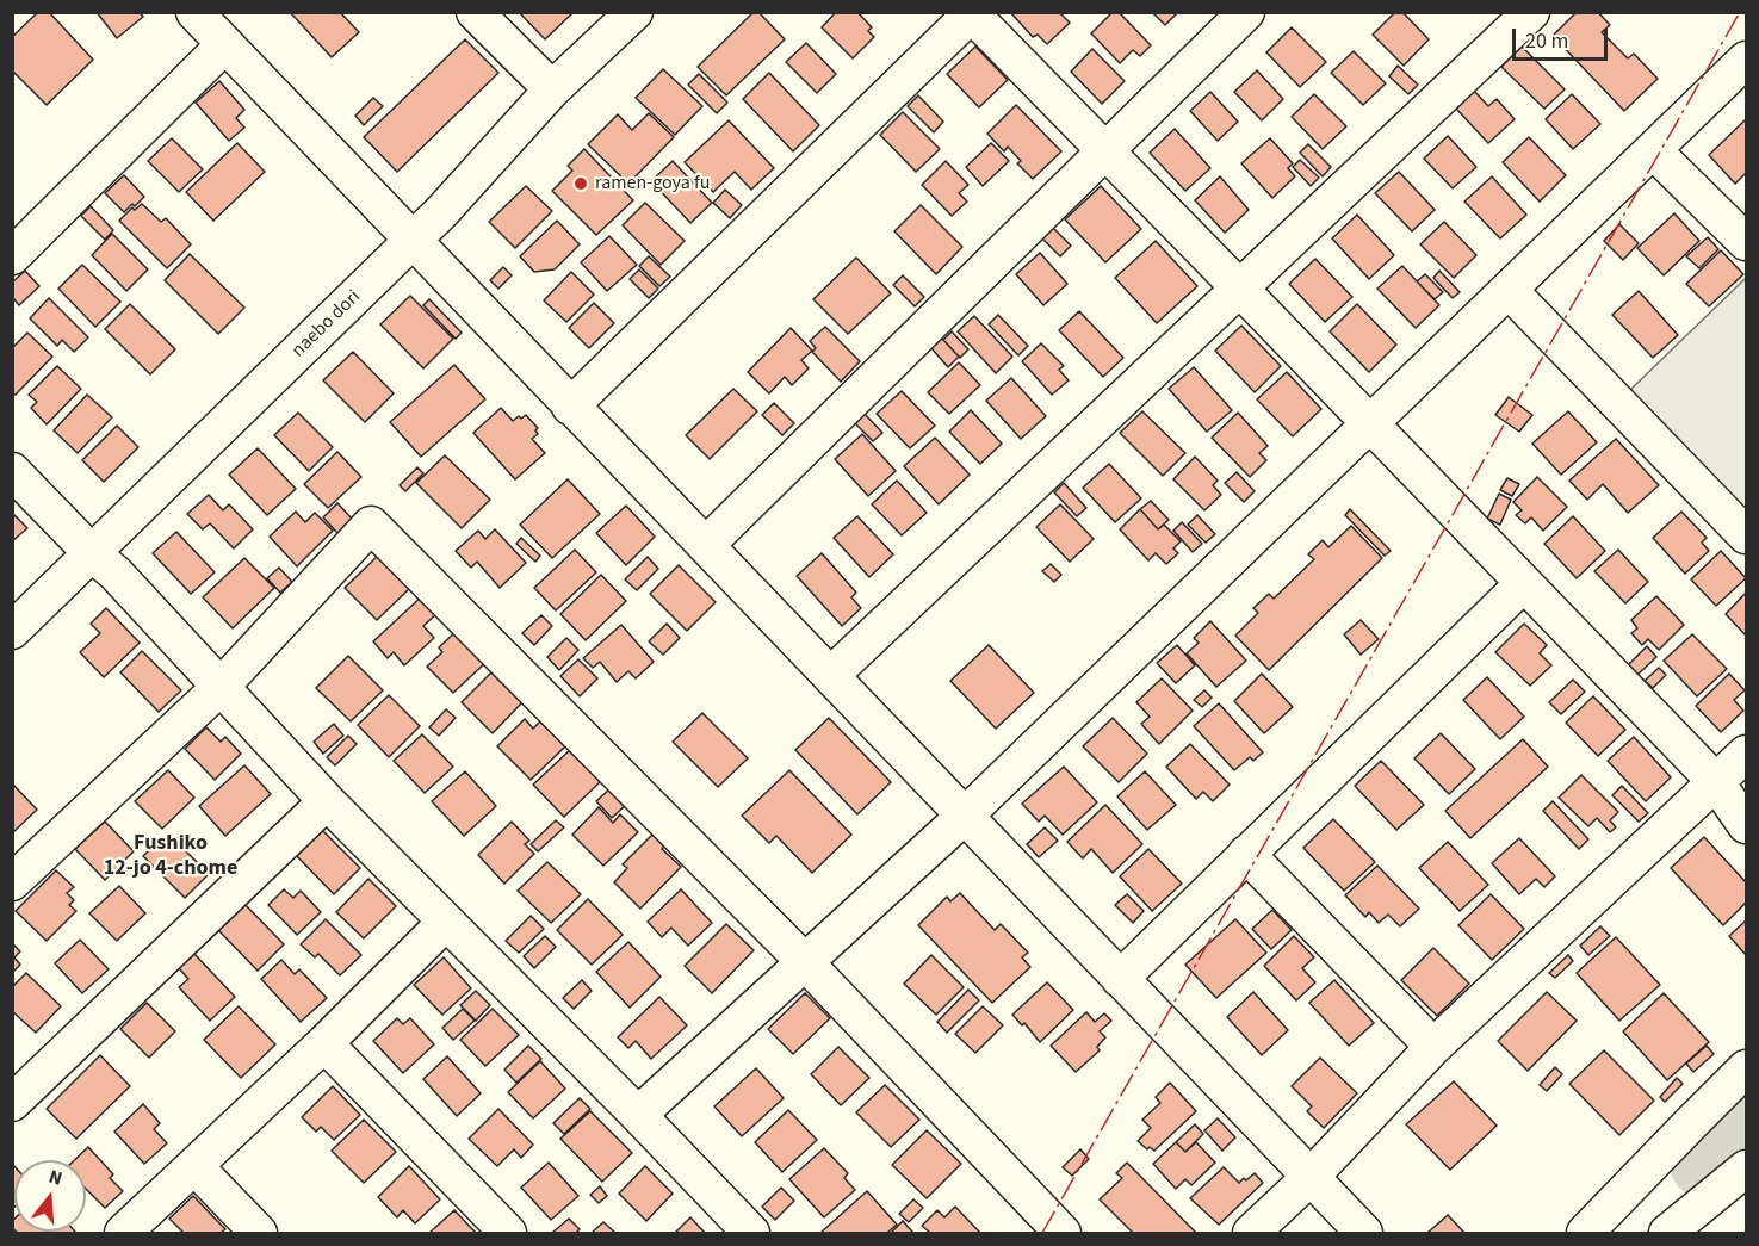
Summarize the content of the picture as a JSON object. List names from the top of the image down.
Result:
{
  "streets": {
    "street": ["naebo dori"]
  },
  "districts": ["Fushiko 12-jo 4-chome"],
  "places": ["ramen-goya fu"],
  "scale_bar": "20 m",
  "north": "top"
}
